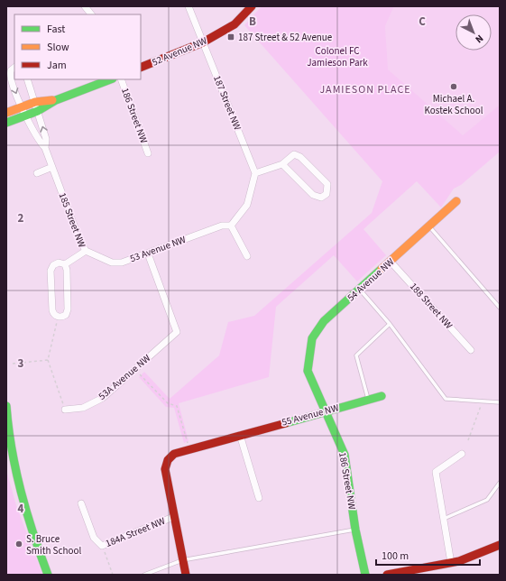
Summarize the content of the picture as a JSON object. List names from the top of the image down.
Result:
{
  "streets": {
    "street": [
      "52 Avenue NW",
      "187 Street NW",
      "186 Street NW",
      "185 Street NW",
      "53 Avenue NW",
      "54 Avenue NW",
      "188 Street NW",
      "53A Avenue NW",
      "55 Avenue NW",
      "184A Street NW"
    ]
  },
  "crossings": [
    ["52 Avenue NW", "187 Street NW"],
    ["186 Street NW", "54 Avenue NW"],
    ["186 Street NW", "55 Avenue NW"],
    ["185 Street NW", "53 Avenue NW"],
    ["53 Avenue NW", "53A Avenue NW"],
    ["54 Avenue NW", "188 Street NW"],
    ["55 Avenue NW", "184A Street NW"]
  ],
  "districts": ["JAMIESON PLACE"],
  "parks": ["Colonel FC Jamieson Park"],
  "places": {
    "transit": ["187 Street & 52 Avenue"],
    "other": ["Michael A. Kostek School", "S. Bruce Smith School"]
  },
  "legend": ["Fast", "Slow", "Jam"],
  "scale_bar": "100 m",
  "north": "bottom right",
  "grid": {
    "columns": ["B", "C"],
    "rows": ["2", "3", "4"]
  }
}
